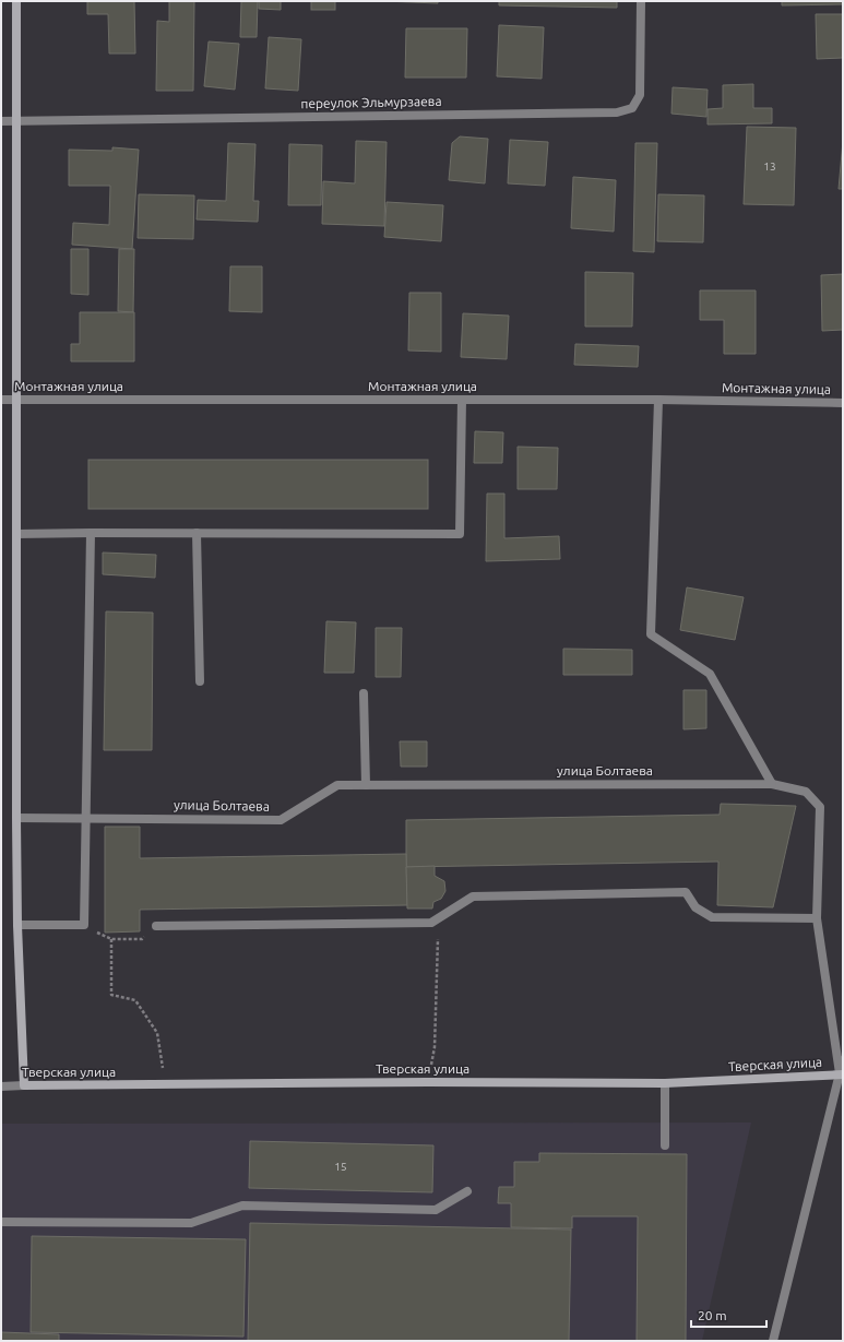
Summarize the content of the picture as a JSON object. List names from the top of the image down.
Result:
{
  "streets": {
    "street": [
      "переулок Эльмурзаева",
      "Монтажная улица",
      "улица Болтаева",
      "Тверская улица"
    ]
  },
  "crossings": [
    ["улица Болтаева", "Тверская улица"]
  ],
  "house_numbers": ["13", "15"],
  "scale_bar": "20 m"
}
